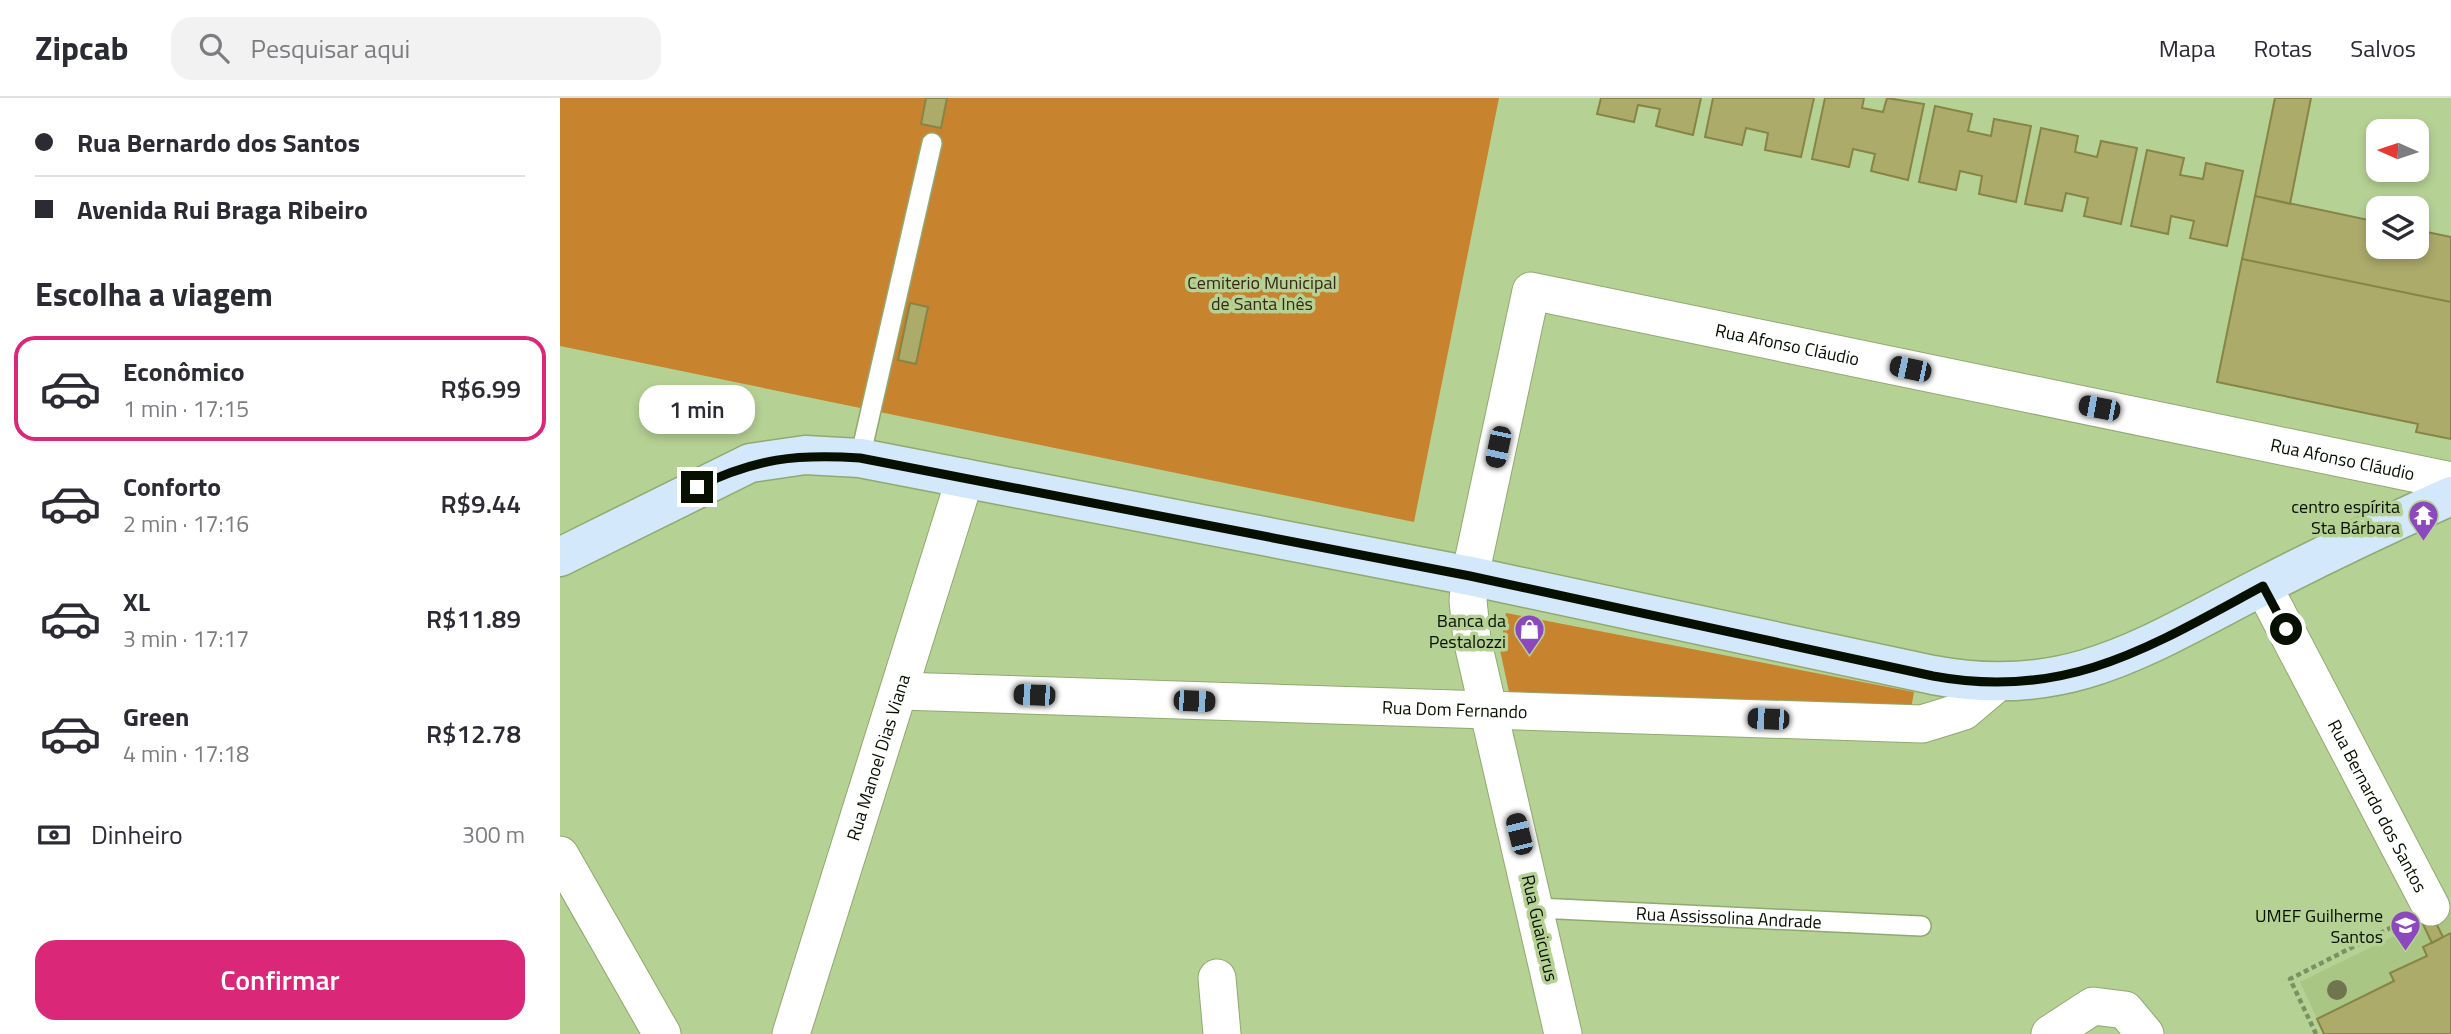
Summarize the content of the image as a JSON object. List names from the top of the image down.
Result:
{
  "streets": {
    "street": [
      "Rua Afonso Cláudio",
      "Rua Dom Fernando",
      "Rua Manoel Dias Viana",
      "Rua Bernardo dos Santos",
      "Rua Guaicurus"
    ],
    "lane": ["Rua Assissolina Andrade"]
  },
  "crossings": [
    ["Rua Afonso Cláudio", "Rua Guaicurus"],
    ["Rua Dom Fernando", "Rua Manoel Dias Viana"],
    ["Rua Dom Fernando", "Rua Guaicurus"],
    ["Rua Assissolina Andrade", "Rua Guaicurus"]
  ],
  "parks": ["Cemiterio Municipal de Santa Inês"],
  "places": {
    "temple": ["centro espírita Sta Bárbara"],
    "shop": ["Banca da Pestalozzi"],
    "school or university": ["UMEF Guilherme Santos"]
  },
  "north": "left",
  "page": {
    "header": "Zipcab",
    "search": "Pesquisar aqui",
    "nav": ["Mapa", "Rotas", "Salvos"],
    "banner": ["Rua Bernardo dos Santos", "Avenida Rui Braga Ribeiro"],
    "heading": "Escolha a viagem",
    "list": [
      {
        "name": "Econômico",
        "note": "1 min · 17:15",
        "value": "R$6.99"
      },
      {
        "name": "Conforto",
        "note": "2 min · 17:16",
        "value": "R$9.44"
      },
      {
        "name": "XL",
        "note": "3 min · 17:17",
        "value": "R$11.89"
      },
      {
        "name": "Green",
        "note": "4 min · 17:18",
        "value": "R$12.78"
      }
    ],
    "bubble": "1 min",
    "pay": ["Dinheiro", "300 m"],
    "buttons": "Confirmar"
  }
}
